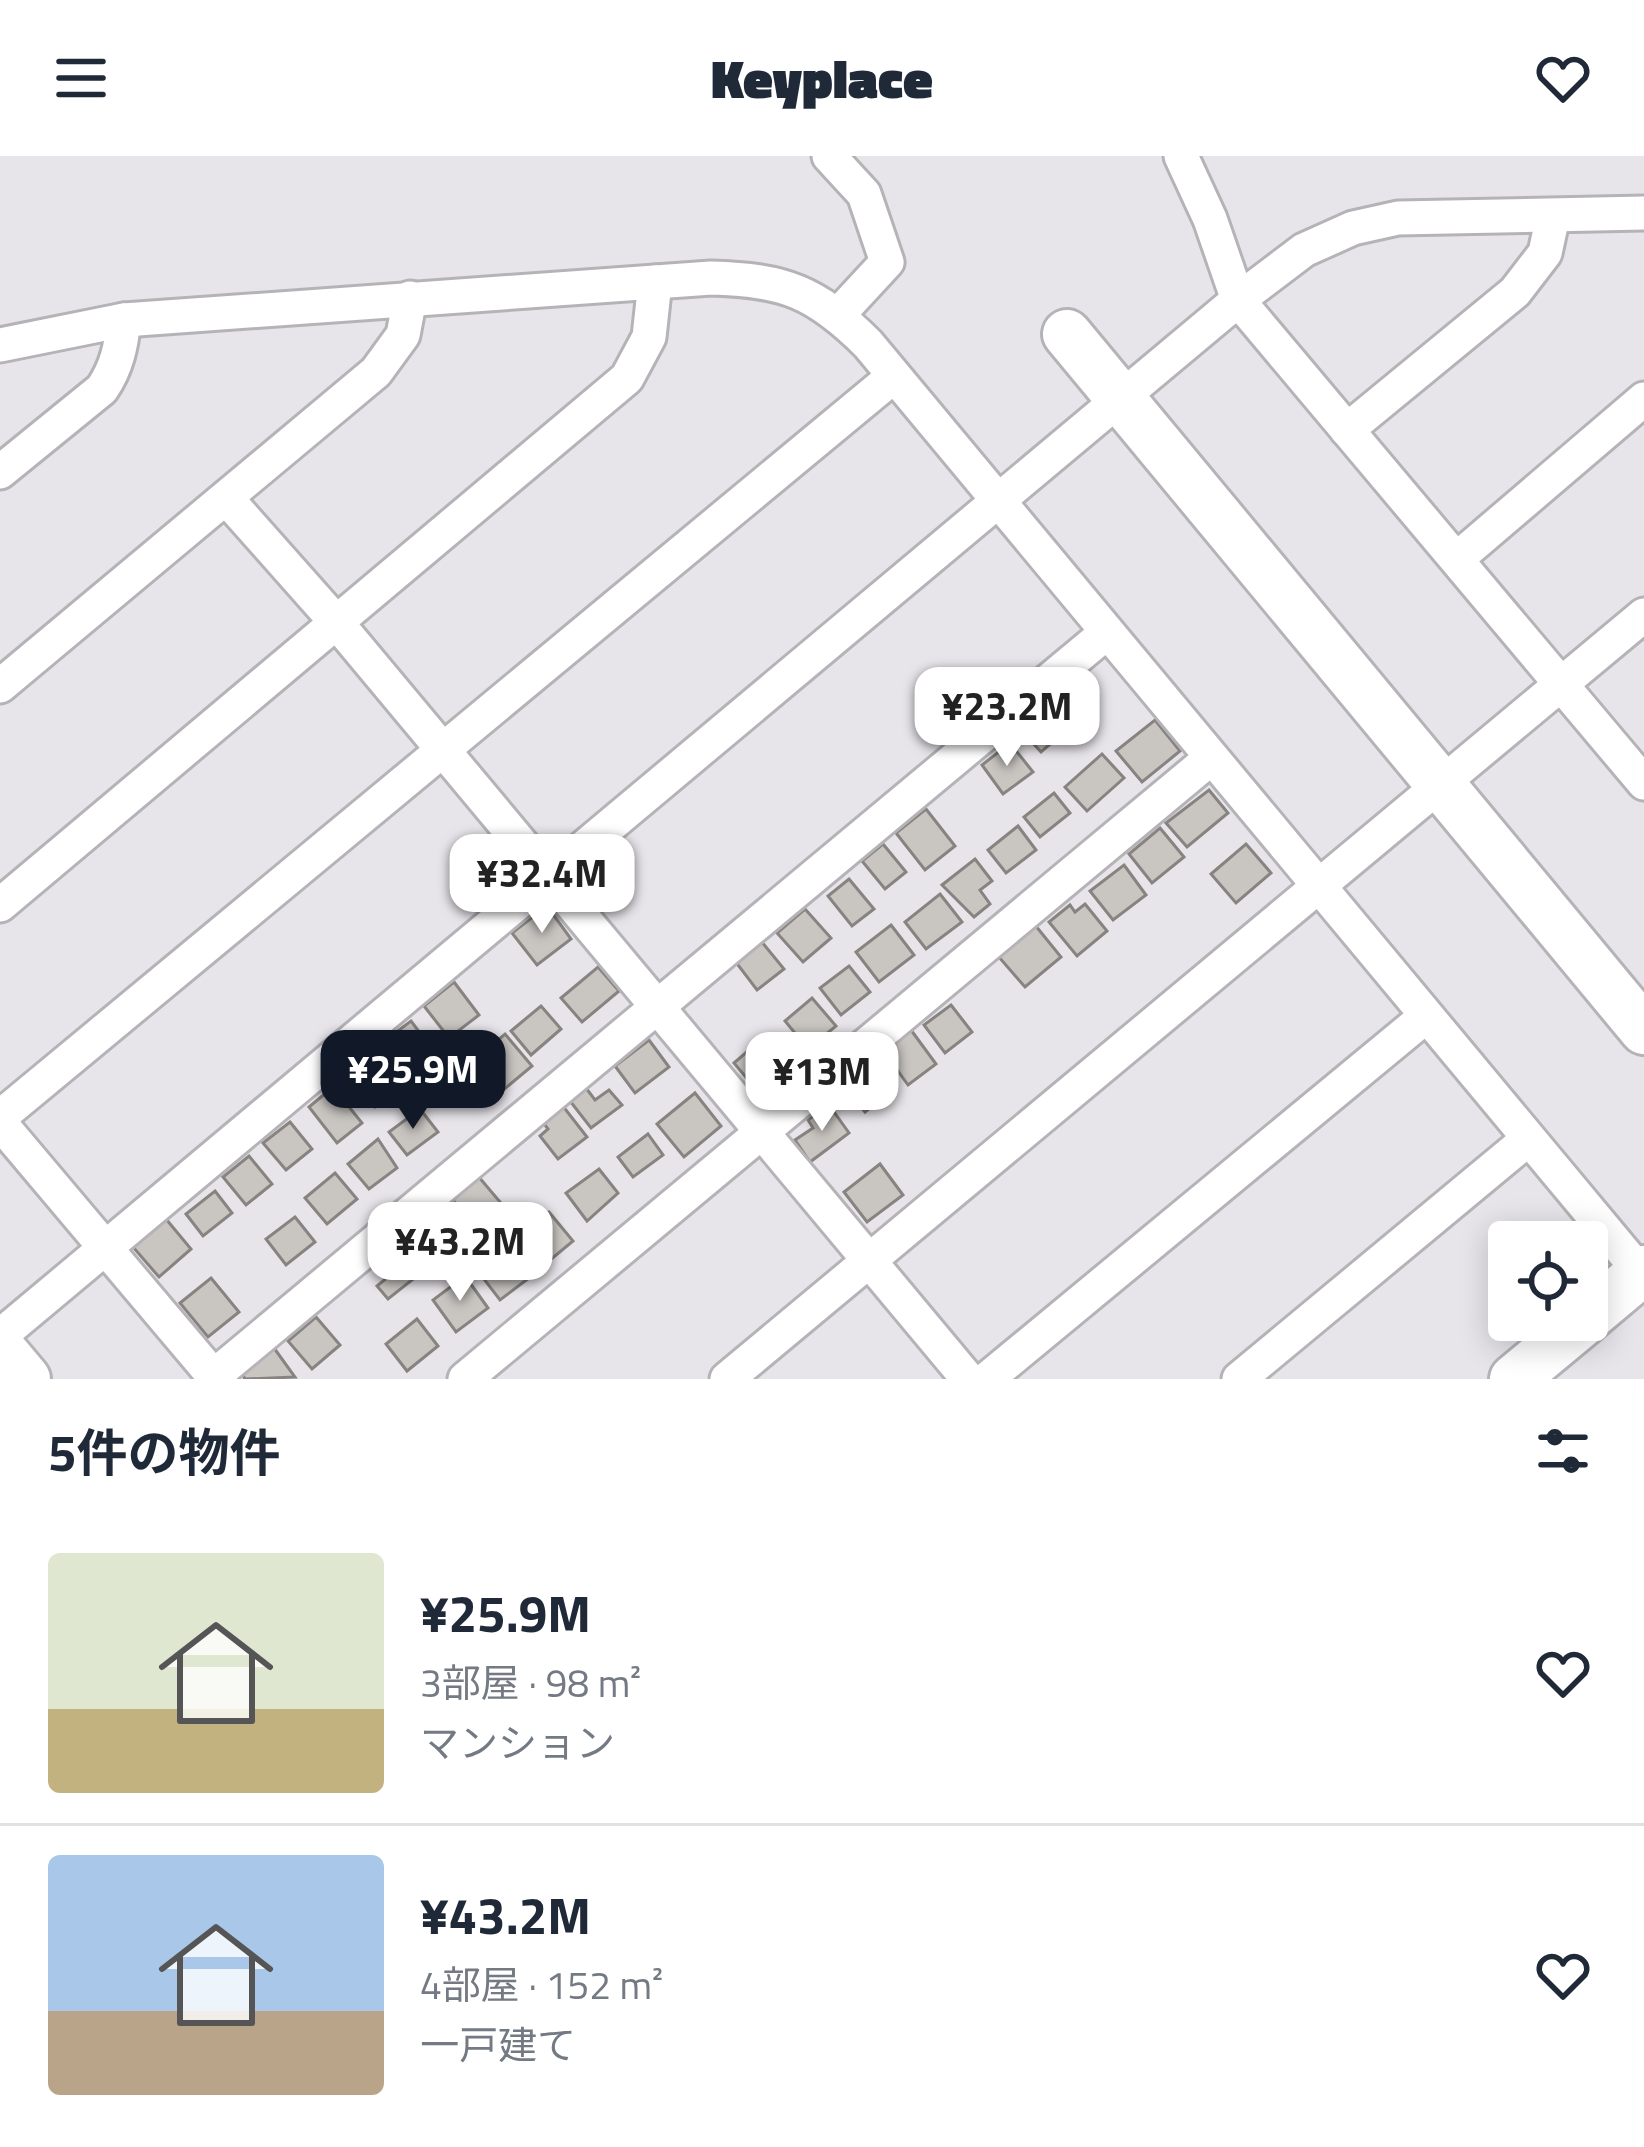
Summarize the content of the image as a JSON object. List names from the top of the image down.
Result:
{
  "page": {
    "header": "Keyplace",
    "price": [
      "¥23.2M",
      "¥32.4M",
      "¥25.9M",
      "¥13M",
      "¥43.2M"
    ],
    "heading": "5件の物件",
    "list": [
      {
        "name": "¥25.9M",
        "note": "3部屋 · 98 m² · マンション"
      },
      {
        "name": "¥43.2M",
        "note": "4部屋 · 152 m² · 一戸建て"
      }
    ]
  }
}
